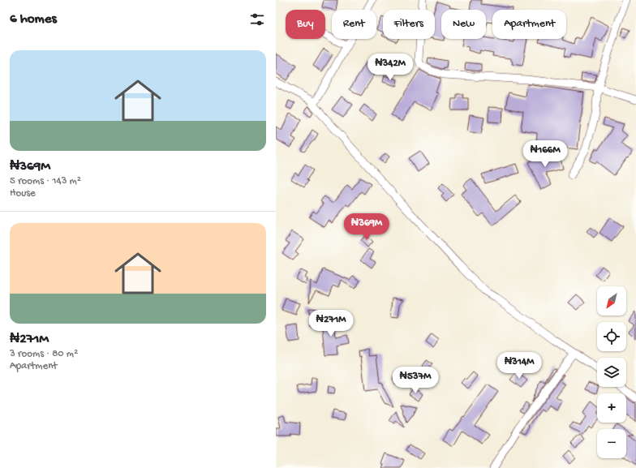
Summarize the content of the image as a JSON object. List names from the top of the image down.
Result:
{
  "north": "bottom left",
  "page": {
    "heading": "6 homes",
    "chip": [
      "Buy",
      "Rent",
      "Filters",
      "New",
      "Apartment"
    ],
    "list": [
      {
        "name": "₦369M",
        "note": "5 rooms · 143 m² · House"
      },
      {
        "name": "₦271M",
        "note": "3 rooms · 80 m² · Apartment"
      }
    ],
    "price": [
      "₦342M",
      "₦166M",
      "₦369M",
      "₦271M",
      "₦314M",
      "₦537M"
    ],
    "map_buttons": ["+", "−"]
  }
}
